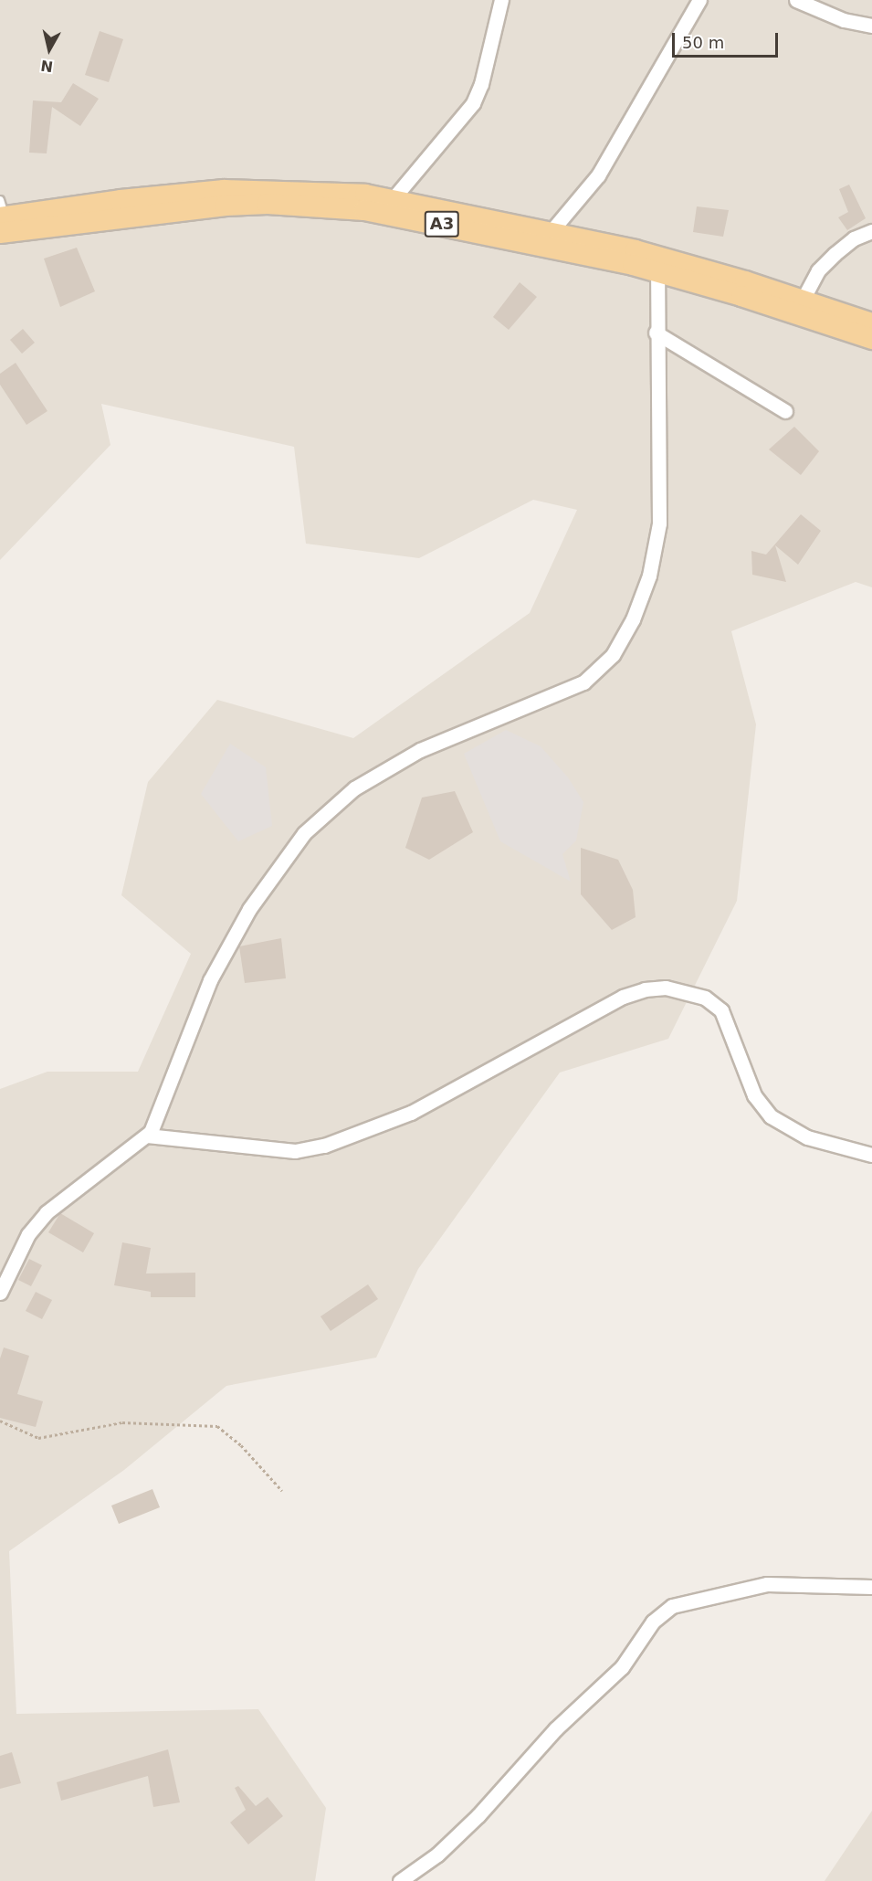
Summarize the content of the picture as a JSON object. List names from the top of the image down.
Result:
{
  "streets": {
    "main road": ["A3"]
  },
  "scale_bar": "50 m",
  "north": "bottom"
}
